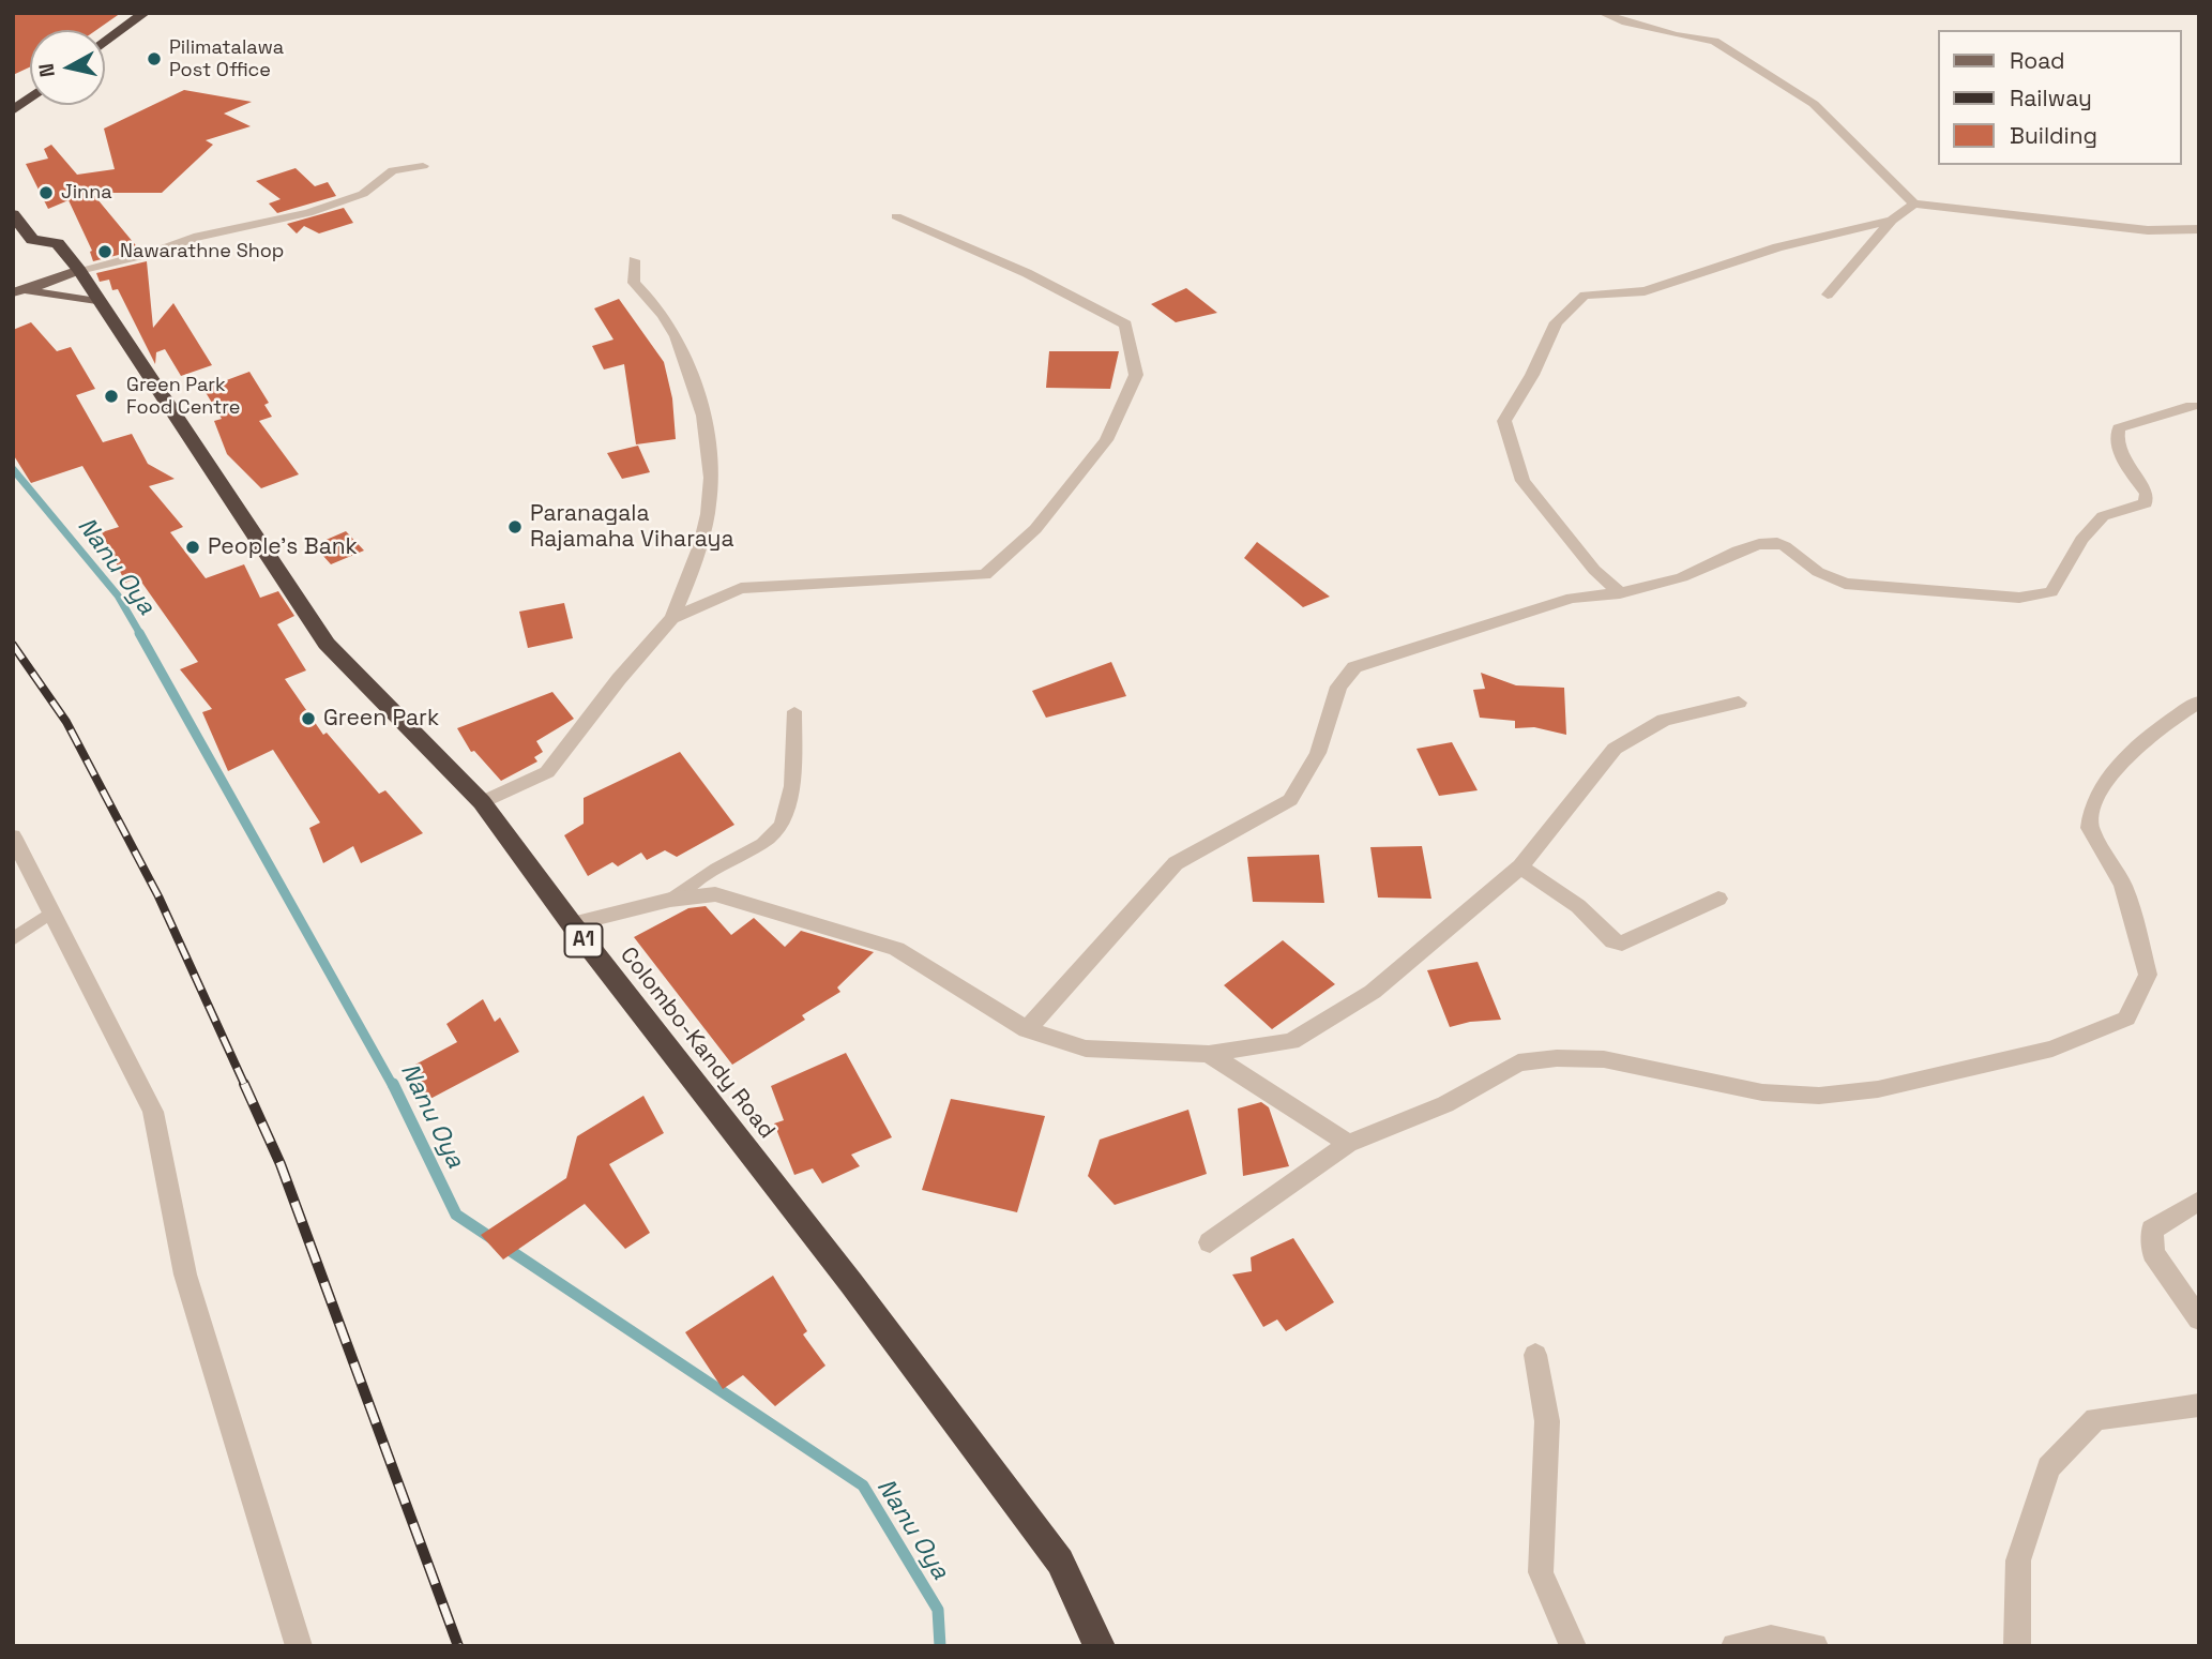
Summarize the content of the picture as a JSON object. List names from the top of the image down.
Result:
{
  "streets": {
    "highway": ["A1", "Colombo-Kandy Road"]
  },
  "water": ["Nanu Oya"],
  "places": [
    "Pilimatalawa Post Office",
    "Jinna",
    "Nawarathne Shop",
    "Green Park Food Centre",
    "Paranagala Rajamaha Viharaya",
    "People's Bank",
    "Green Park"
  ],
  "legend": ["Road", "Railway", "Building"],
  "north": "left"
}
